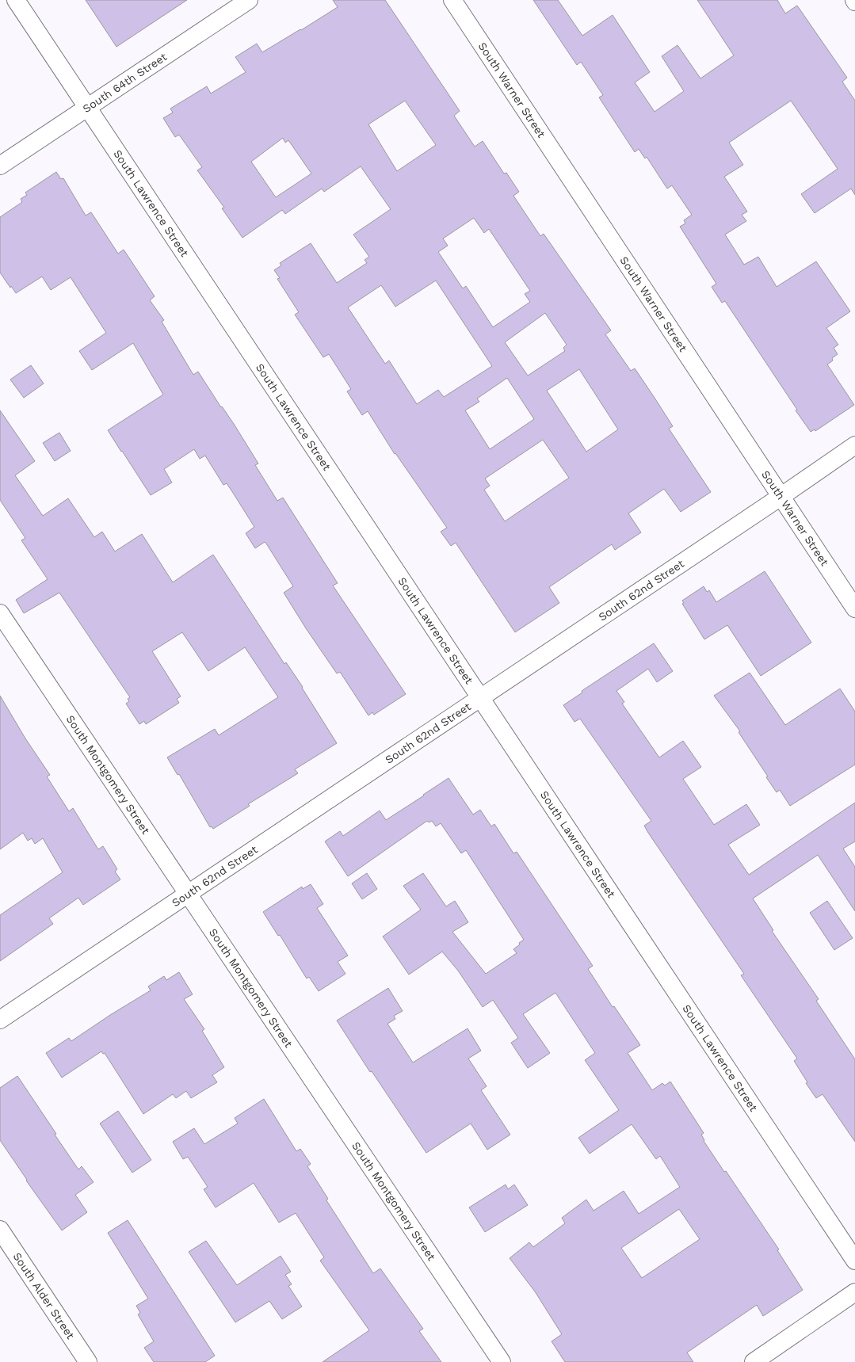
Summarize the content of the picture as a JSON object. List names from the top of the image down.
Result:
{
  "streets": {
    "street": [
      "South 64th Street",
      "South Warner Street",
      "South Lawrence Street",
      "South 62nd Street",
      "South Montgomery Street",
      "South Alder Street"
    ]
  },
  "crossings": [
    ["South 64th Street", "South Lawrence Street"],
    ["South Warner Street", "South 62nd Street"],
    ["South Lawrence Street", "South 62nd Street"],
    ["South 62nd Street", "South Montgomery Street"]
  ]
}
